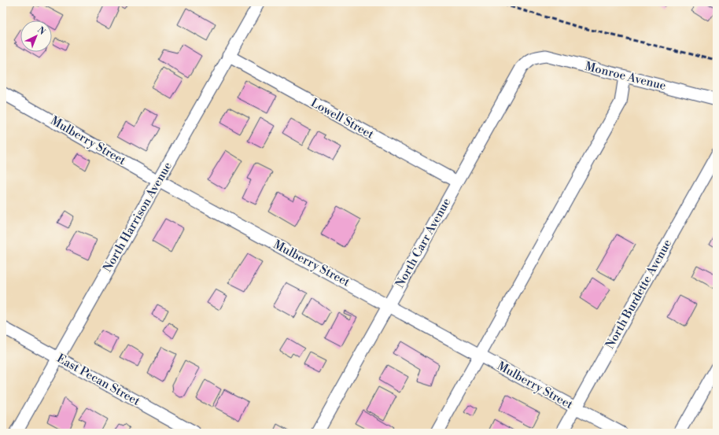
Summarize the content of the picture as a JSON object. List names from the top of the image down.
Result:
{
  "streets": {
    "street": [
      "Monroe Avenue",
      "Lowell Street",
      "Mulberry Street",
      "North Harrison Avenue",
      "North Carr Avenue",
      "North Burdette Avenue",
      "East Pecan Street"
    ]
  },
  "crossings": [
    ["Monroe Avenue", "North Carr Avenue"],
    ["Lowell Street", "North Harrison Avenue"],
    ["Lowell Street", "North Carr Avenue"],
    ["Mulberry Street", "North Harrison Avenue"],
    ["Mulberry Street", "North Carr Avenue"],
    ["Mulberry Street", "North Burdette Avenue"],
    ["North Harrison Avenue", "East Pecan Street"]
  ],
  "north": "top right"
}
